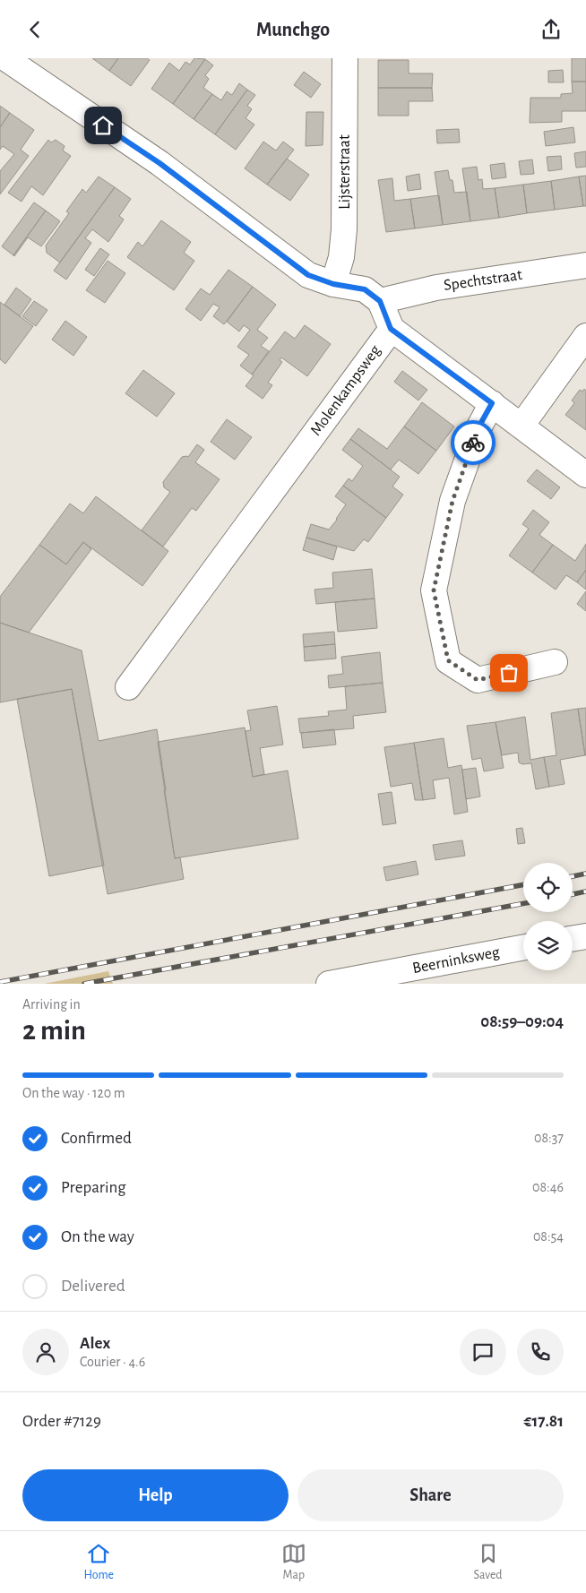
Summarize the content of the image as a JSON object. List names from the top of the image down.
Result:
{
  "streets": {
    "street": [
      "Lijsterstraat",
      "Spechtstraat",
      "Molenkampsweg",
      "Beerninksweg"
    ]
  },
  "crossings": [
    ["Spechtstraat", "Molenkampsweg"]
  ],
  "page": {
    "header": "Munchgo",
    "heading": ["2 min", "Arriving in", "08:59–09:04"],
    "panel": [
      "Alex",
      "Courier · 4.6",
      "Order #7129",
      "€17.81"
    ],
    "bar": "On the way · 120 m",
    "list": [
      ["Confirmed", "08:37"],
      ["Preparing", "08:46"],
      ["On the way", "08:54"],
      "Delivered"
    ],
    "buttons": ["Help", "Share"],
    "tabs": ["Home", "Map", "Saved"]
  }
}
